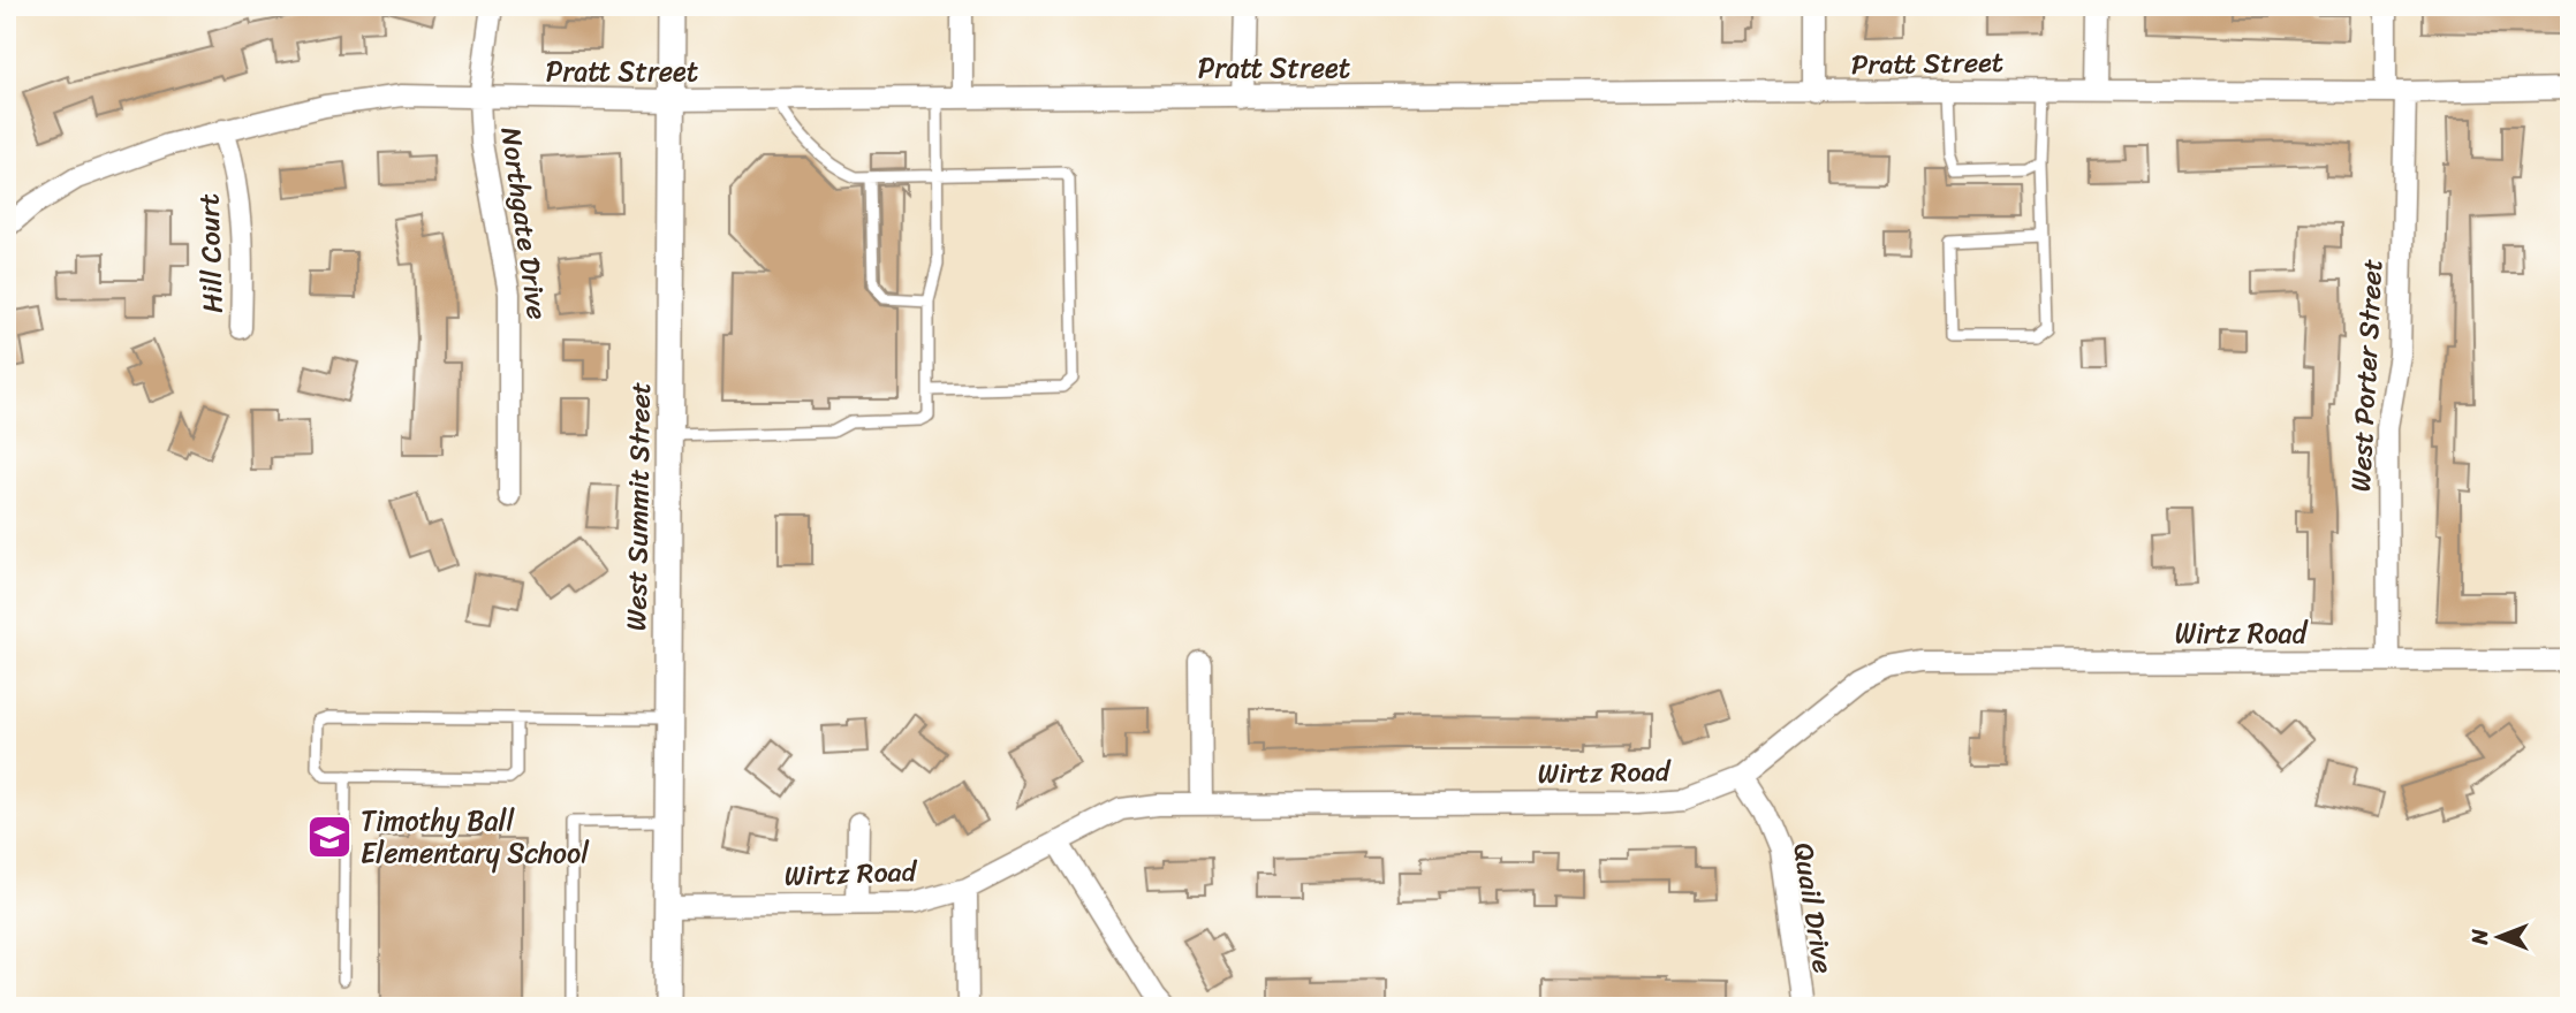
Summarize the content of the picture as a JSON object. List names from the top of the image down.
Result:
{
  "streets": {
    "street": [
      "Pratt Street",
      "Northgate Drive",
      "Hill Court",
      "West Porter Street",
      "West Summit Street",
      "Wirtz Road",
      "Quail Drive"
    ]
  },
  "crossings": [
    ["Pratt Street", "Northgate Drive"],
    ["Pratt Street", "Hill Court"],
    ["Pratt Street", "West Porter Street"],
    ["Pratt Street", "West Summit Street"],
    ["West Porter Street", "Wirtz Road"],
    ["West Summit Street", "Wirtz Road"],
    ["Wirtz Road", "Quail Drive"]
  ],
  "places": {
    "school or university": ["Timothy Ball Elementary School"]
  },
  "north": "left"
}
